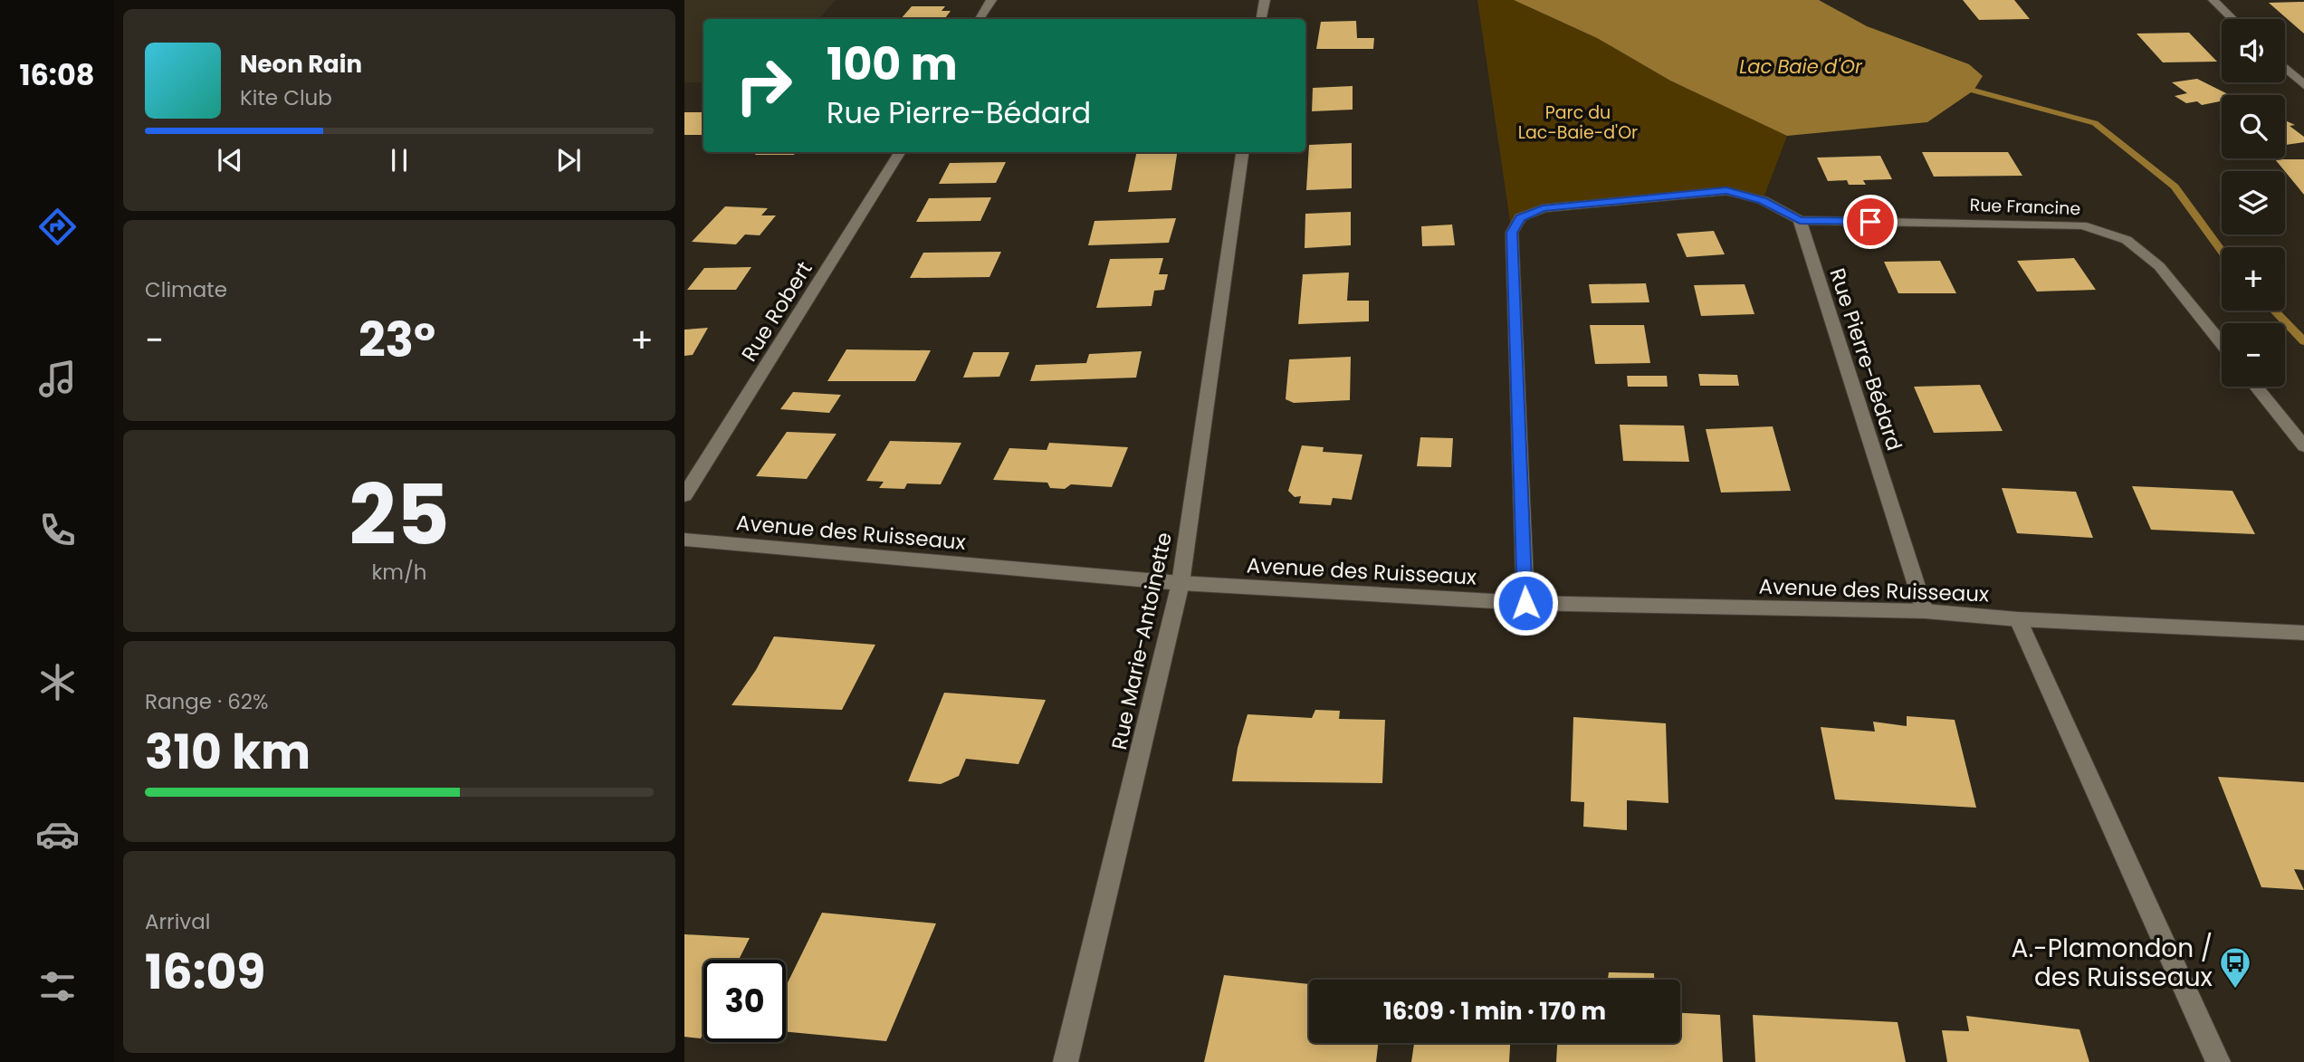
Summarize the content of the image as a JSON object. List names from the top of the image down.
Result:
{
  "streets": {
    "street": [
      "Rue Francine",
      "Rue Robert",
      "Rue Pierre-Bédard",
      "Avenue des Ruisseaux",
      "Rue Marie-Antoinette"
    ]
  },
  "crossings": [
    ["Rue Francine", "Rue Pierre-Bédard"],
    ["Rue Pierre-Bédard", "Avenue des Ruisseaux"],
    ["Avenue des Ruisseaux", "Rue Marie-Antoinette"]
  ],
  "water": ["Lac Baie d'Or"],
  "parks": ["Parc du Lac-Baie-d'Or"],
  "places": {
    "bus stop": ["A.-Plamondon / des Ruisseaux"]
  },
  "page": {
    "tabs": "16:08",
    "map_buttons": ["+", "−"],
    "turn": ["100 m", "Rue Pierre-Bédard"],
    "song": ["Neon Rain", "Kite Club"],
    "tile": [
      "Climate",
      ["25", "km/h"],
      ["Range · 62%", "310 km"],
      ["Arrival", "16:09"]
    ],
    "heat": ["−", "23°", "+"],
    "limit": "30",
    "trip": "16:09 · 1 min · 170 m"
  }
}
